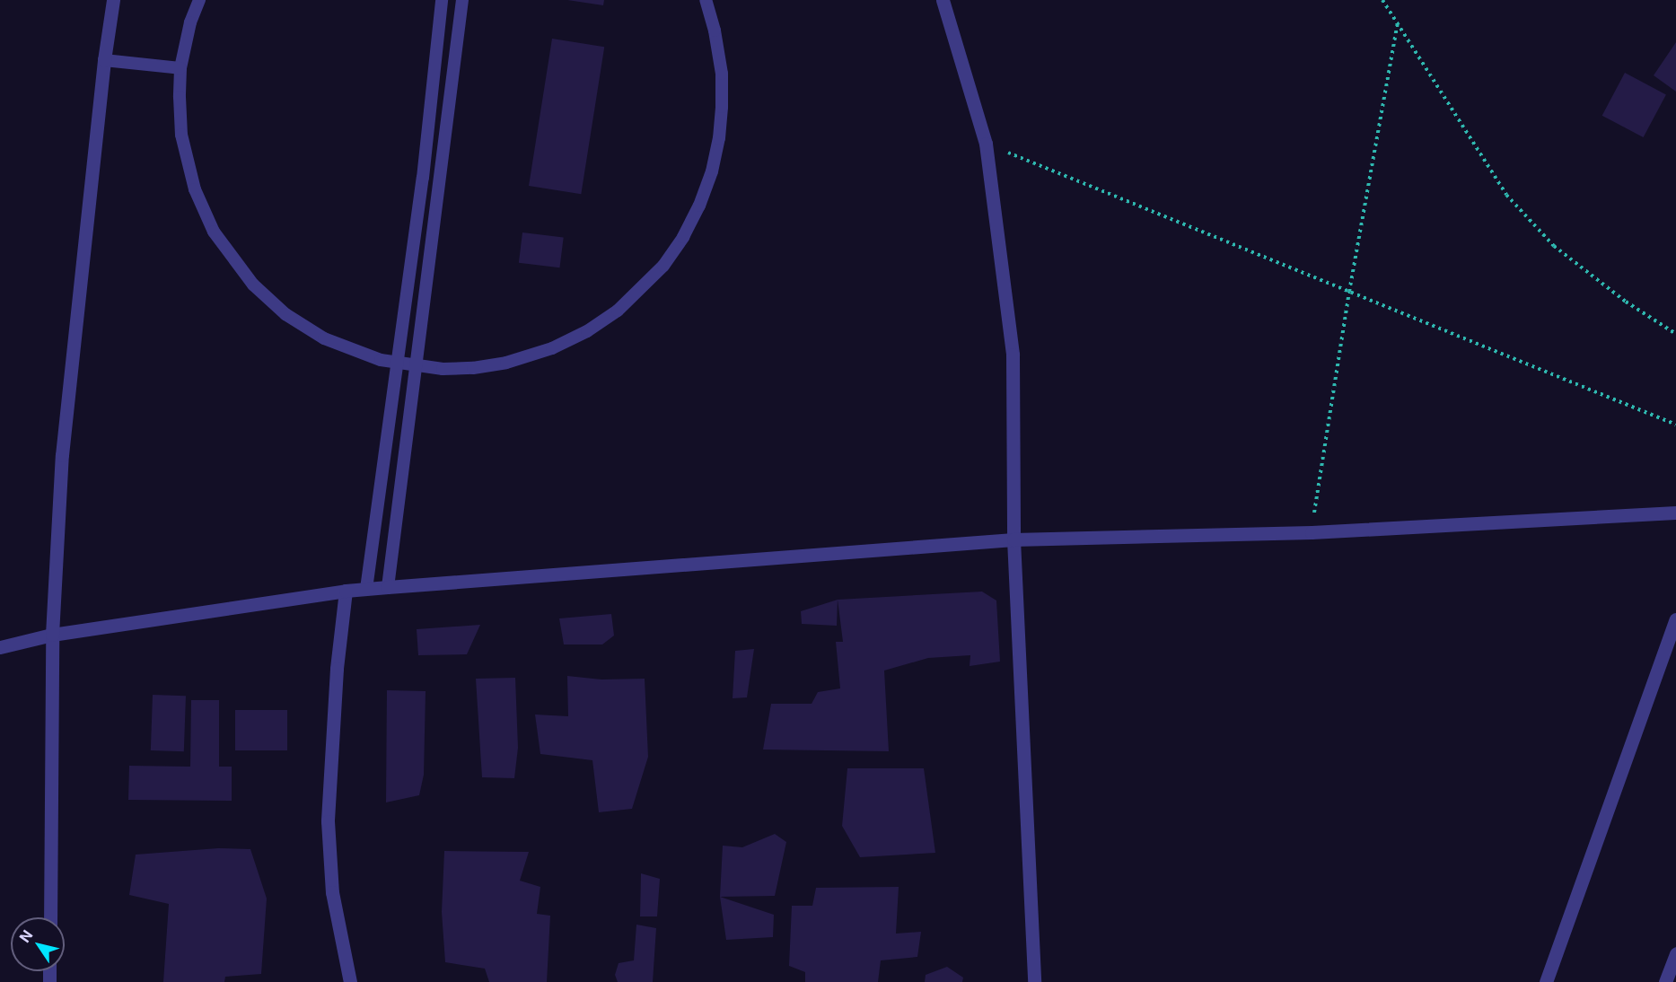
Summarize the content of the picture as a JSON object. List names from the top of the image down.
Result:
{
  "north": "top left"
}
